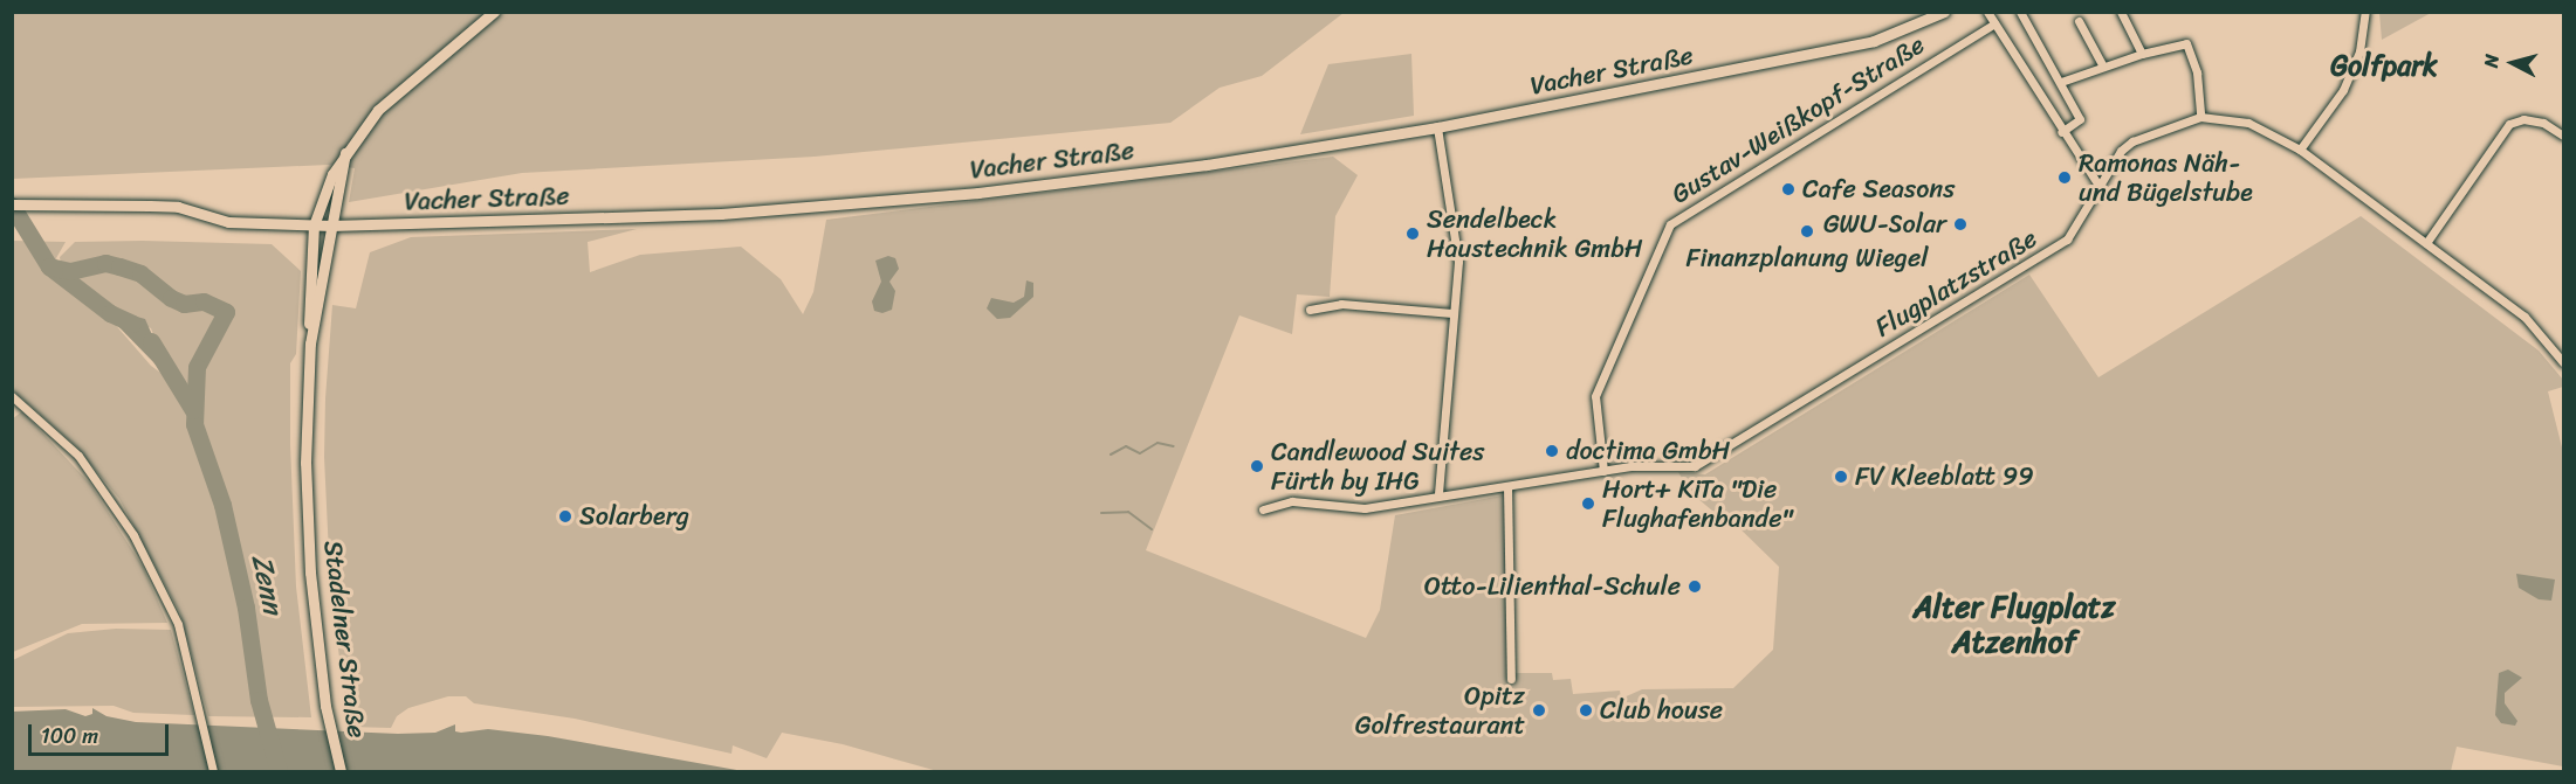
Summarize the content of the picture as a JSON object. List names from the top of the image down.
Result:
{
  "streets": {
    "street": [
      "Vacher Straße",
      "Gustav-Weißkopf-Straße",
      "Flugplatzstraße",
      "Stadelner Straße"
    ]
  },
  "crossings": [
    ["Vacher Straße", "Stadelner Straße"],
    ["Gustav-Weißkopf-Straße", "Flugplatzstraße"]
  ],
  "districts": ["Golfpark", "Alter Flugplatz Atzenhof"],
  "water": ["Zenn"],
  "places": [
    "Ramonas Näh- und Bügelstube",
    "Cafe Seasons",
    "GWU-Solar",
    "Finanzplanung Wiegel",
    "Sendelbeck Haustechnik GmbH",
    "doctima GmbH",
    "Candlewood Suites Fürth by IHG",
    "FV Kleeblatt 99",
    "Hort+ KiTa \"Die Flughafenbande\"",
    "Solarberg",
    "Otto-Lilienthal-Schule",
    "Opitz Golfrestaurant",
    "Club house"
  ],
  "scale_bar": "100 m",
  "north": "left"
}
